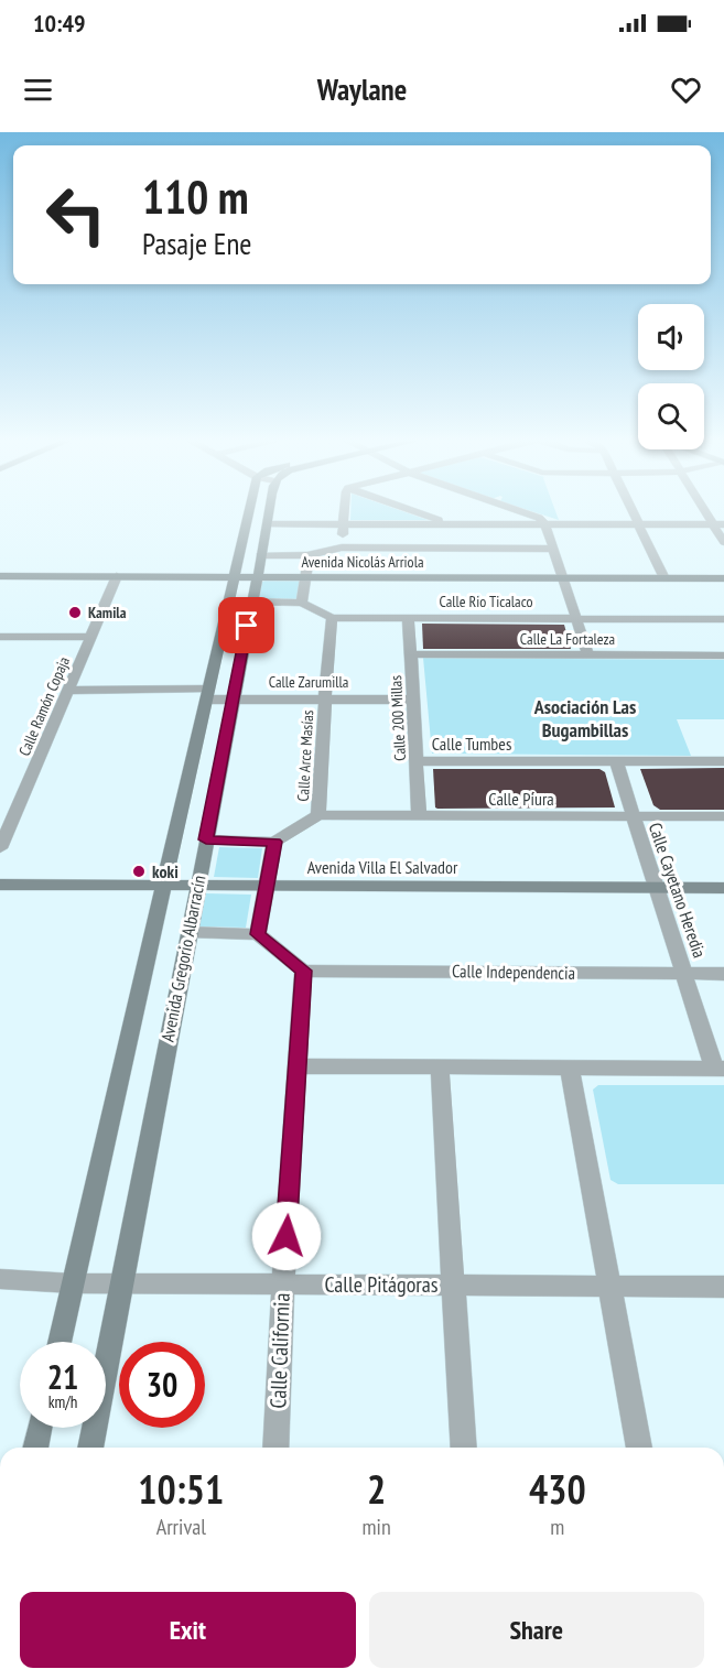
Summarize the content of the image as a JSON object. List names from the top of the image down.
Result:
{
  "streets": {
    "street": [
      "Avenida Nicolás Arriola",
      "Calle Rio Ticalaco",
      "Calle La Fortaleza",
      "Calle Zarumilla",
      "Calle Ramón Copaja",
      "Calle 200 Millas",
      "Calle Tumbes",
      "Calle Arce Masías",
      "Calle Piura",
      "Avenida Villa El Salvador",
      "Calle Cayetano Heredia",
      "Avenida Gregorio Albarracín",
      "Calle Independencia",
      "Calle Pitágoras",
      "Calle California"
    ]
  },
  "crossings": [
    ["Avenida Nicolás Arriola", "Calle Ramón Copaja"],
    ["Avenida Nicolás Arriola", "Avenida Gregorio Albarracín"],
    ["Calle Rio Ticalaco", "Calle 200 Millas"],
    ["Calle Rio Ticalaco", "Calle Arce Masías"],
    ["Calle Rio Ticalaco", "Avenida Gregorio Albarracín"],
    ["Calle La Fortaleza", "Calle 200 Millas"],
    ["Calle Zarumilla", "Calle Ramón Copaja"],
    ["Calle Zarumilla", "Calle 200 Millas"],
    ["Calle Zarumilla", "Calle Arce Masías"],
    ["Calle Zarumilla", "Avenida Gregorio Albarracín"],
    ["Calle 200 Millas", "Calle Tumbes"],
    ["Calle 200 Millas", "Calle Piura"],
    ["Calle Tumbes", "Calle Cayetano Heredia"],
    ["Calle Arce Masías", "Calle Piura"],
    ["Calle Piura", "Calle Cayetano Heredia"],
    ["Avenida Villa El Salvador", "Calle Cayetano Heredia"],
    ["Avenida Villa El Salvador", "Avenida Gregorio Albarracín"],
    ["Calle Cayetano Heredia", "Calle Independencia"],
    ["Avenida Gregorio Albarracín", "Calle Pitágoras"],
    ["Calle Independencia", "Calle California"],
    ["Calle Pitágoras", "Calle California"]
  ],
  "districts": ["Asociación Las Bugambillas"],
  "places": ["Kamila", "koki"],
  "page": {
    "status": "10:49",
    "header": "Waylane",
    "turn": ["110 m", "Pasaje Ene"],
    "speed": "21 km/h",
    "limit": "30",
    "eta": [
      "10:51",
      "Arrival",
      "2",
      "min",
      "430",
      "m"
    ],
    "buttons": ["Exit", "Share"]
  }
}
